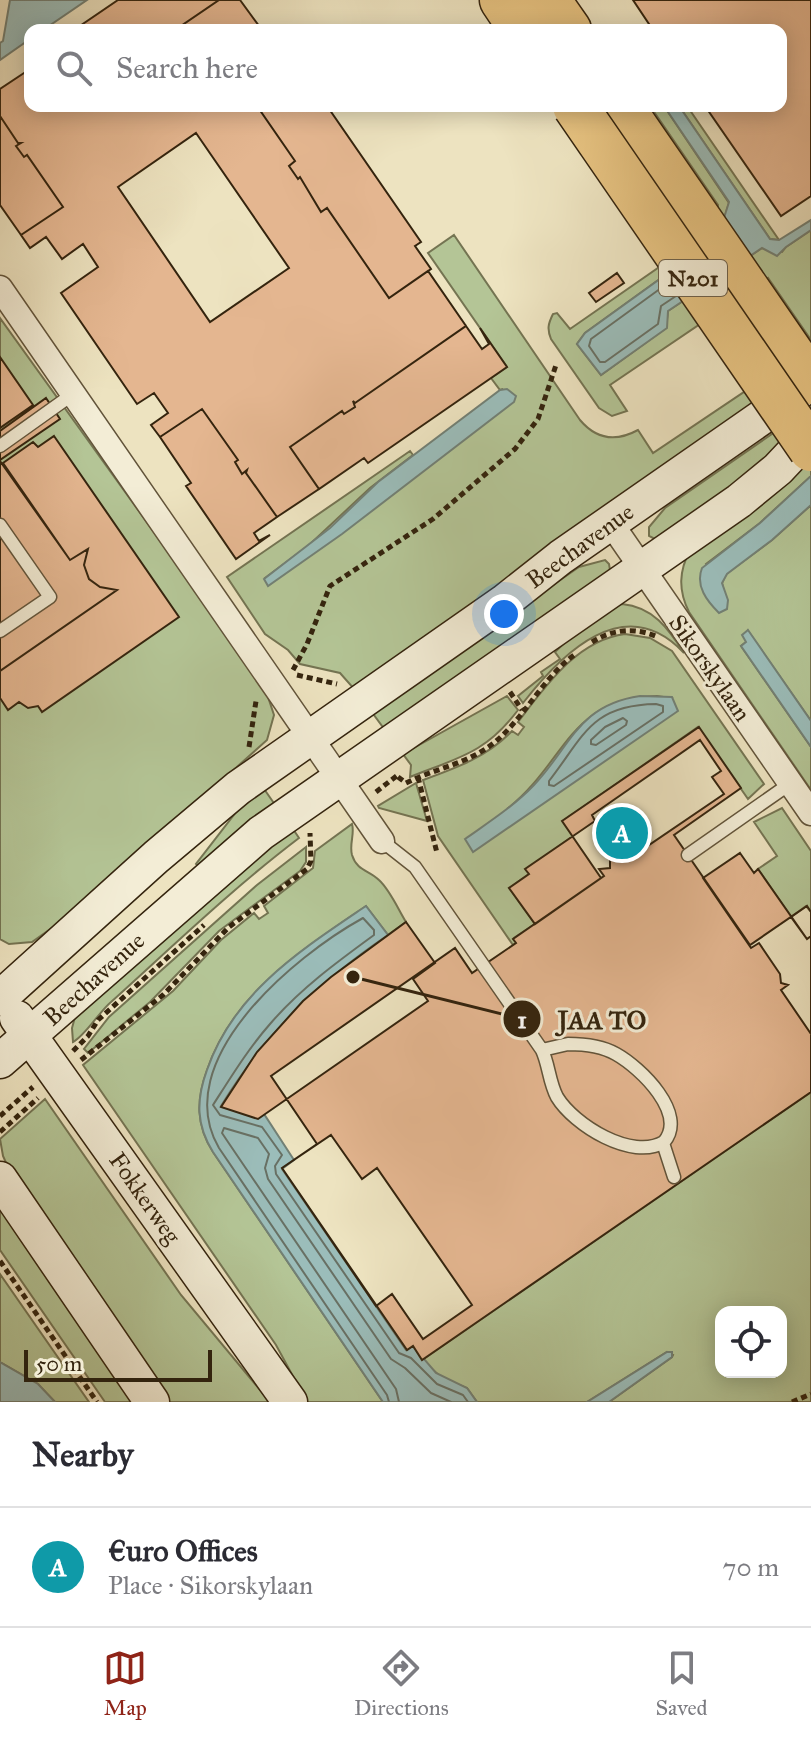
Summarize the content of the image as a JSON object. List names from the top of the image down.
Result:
{
  "streets": {
    "highway": ["N201"],
    "street": ["Beechavenue", "Sikorskylaan", "Fokkerweg"]
  },
  "crossings": [
    ["N201", "Beechavenue"],
    ["Beechavenue", "Sikorskylaan"],
    ["Beechavenue", "Fokkerweg"]
  ],
  "places": ["JAA TO"],
  "scale_bar": "50 m",
  "page": {
    "search": "Search here",
    "pins": "A",
    "scale": "50 m",
    "heading": "Nearby",
    "list": [
      {
        "mark": "A",
        "name": "€uro Offices",
        "note": "Place · Sikorskylaan",
        "value": "70 m"
      }
    ],
    "nav": ["Map", "Directions", "Saved"]
  }
}
